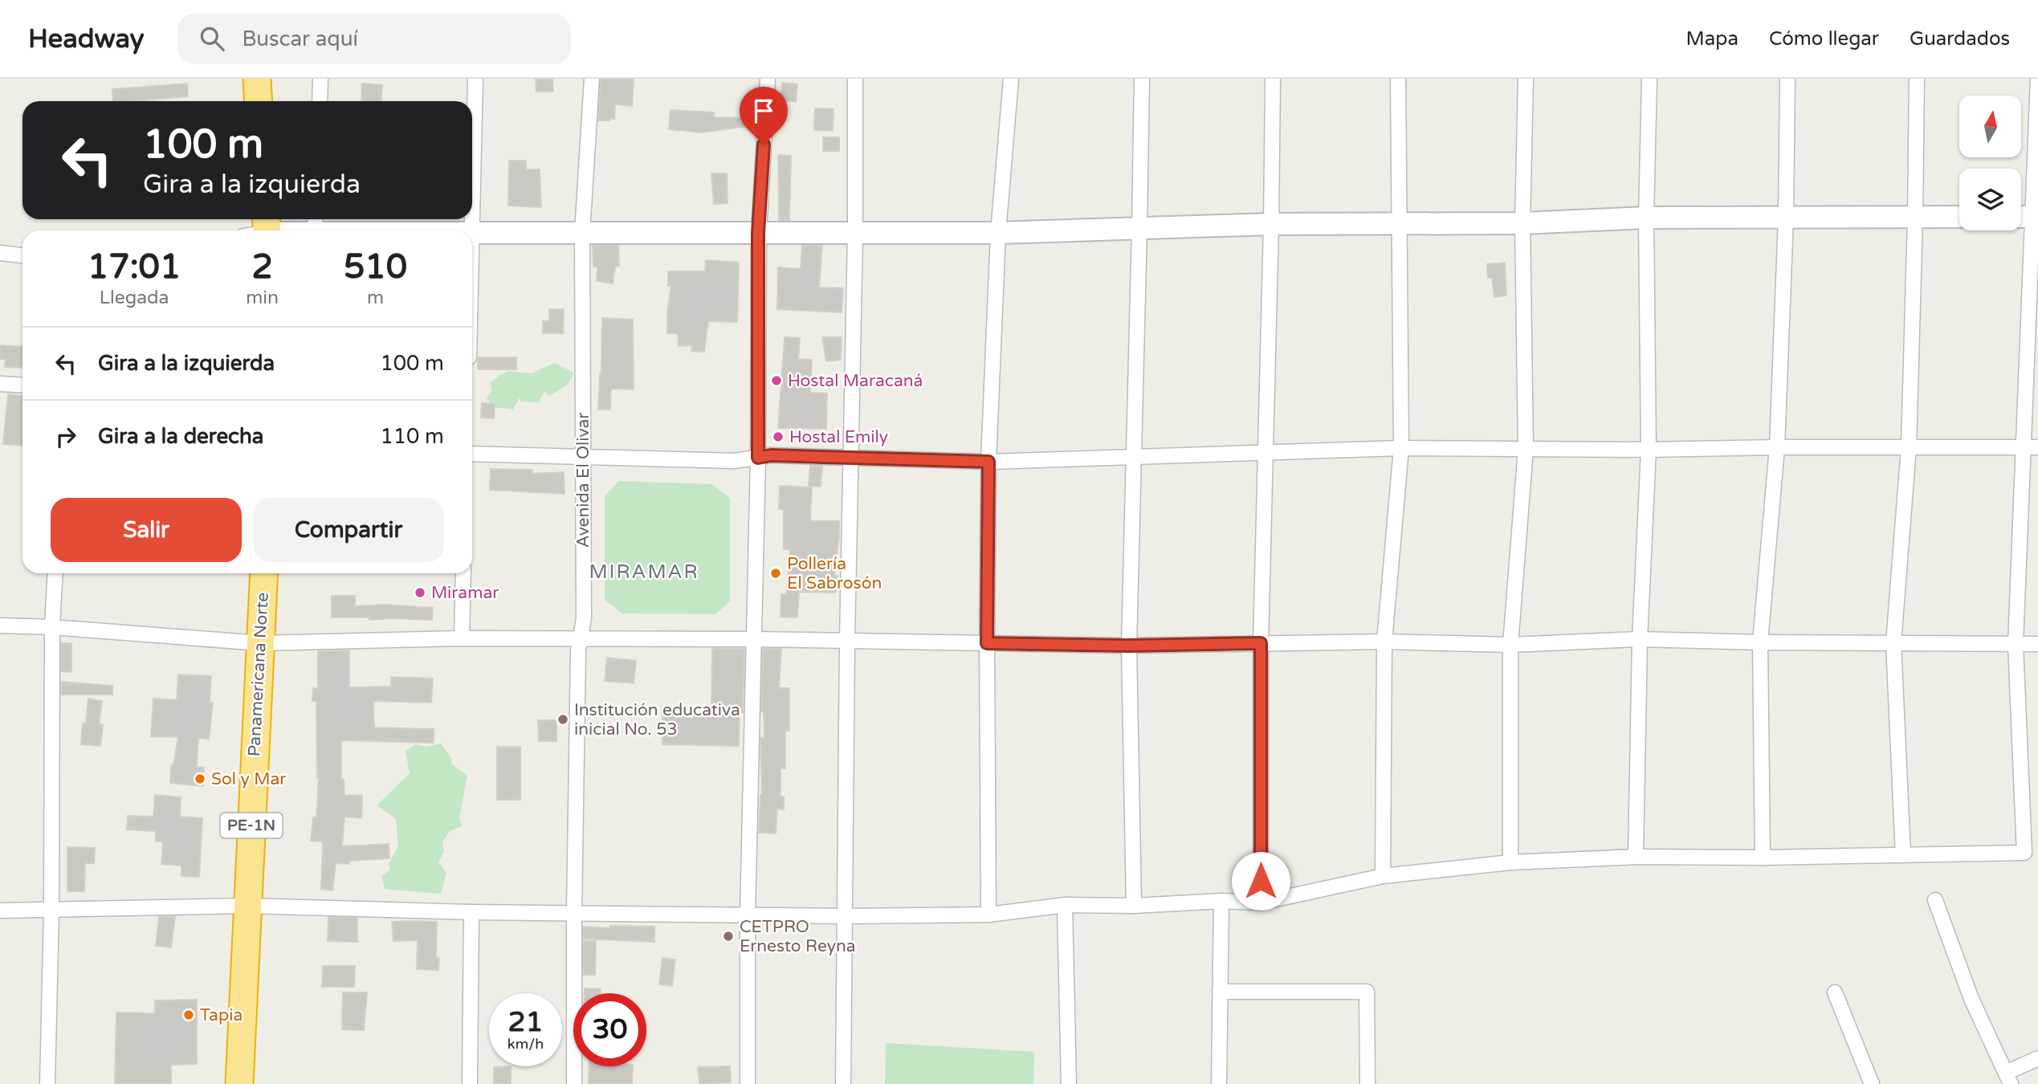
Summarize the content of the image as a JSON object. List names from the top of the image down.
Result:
{
  "streets": {
    "highway": ["Panamericana Norte", "PE-1N"],
    "street": ["Avenida El Olivar"]
  },
  "districts": ["MIRAMAR"],
  "places": [
    "Hostal Maracaná",
    "Hostal Emily",
    "Pollería El Sabrosón",
    "Miramar",
    "Institución educativa inicial No. 53",
    "Sol y Mar",
    "CETPRO Ernesto Reyna",
    "Tapia"
  ],
  "north": "top",
  "page": {
    "header": "Headway",
    "search": "Buscar aquí",
    "nav": ["Mapa", "Cómo llegar", "Guardados"],
    "turn": ["100 m", "Gira a la izquierda"],
    "eta": [
      "17:01",
      "Llegada",
      "2",
      "min",
      "510",
      "m"
    ],
    "list": [
      {
        "name": "Gira a la izquierda",
        "value": "100 m"
      },
      {
        "name": "Gira a la derecha",
        "value": "110 m"
      }
    ],
    "buttons": ["Salir", "Compartir"],
    "speed": "21 km/h",
    "limit": "30"
  }
}
